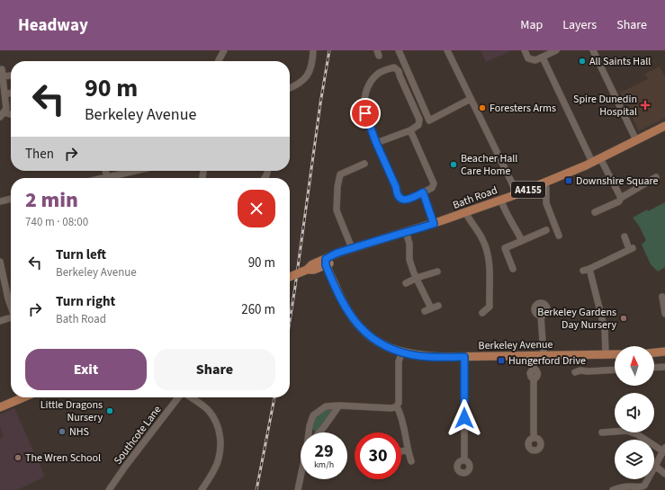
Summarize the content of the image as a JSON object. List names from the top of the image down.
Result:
{
  "streets": {
    "main road": ["A4155", "Bath Road", "Berkeley Avenue"],
    "street": ["Southcote Lane"]
  },
  "crossings": [
    ["Bath Road", "Berkeley Avenue"]
  ],
  "places": {
    "other": [
      "All Saints Hall",
      "Foresters Arms",
      "Beacher Hall Care Home",
      "Berkeley Gardens Day Nursery",
      "Little Dragons Nursery",
      "NHS",
      "The Wren School"
    ],
    "health": ["Spire Dunedin Hospital"],
    "transit": ["Downshire Square", "Hungerford Drive"]
  },
  "north": "top",
  "page": {
    "header": "Headway",
    "nav": ["Map", "Layers", "Share"],
    "turn": ["90 m", "Berkeley Avenue"],
    "then": "Then",
    "heading": ["2 min", "740 m · 08:00"],
    "list": [
      {
        "name": "Turn left",
        "note": "Berkeley Avenue",
        "value": "90 m"
      },
      {
        "name": "Turn right",
        "note": "Bath Road",
        "value": "260 m"
      }
    ],
    "buttons": ["Exit", "Share"],
    "speed": "29 km/h",
    "limit": "30"
  }
}
